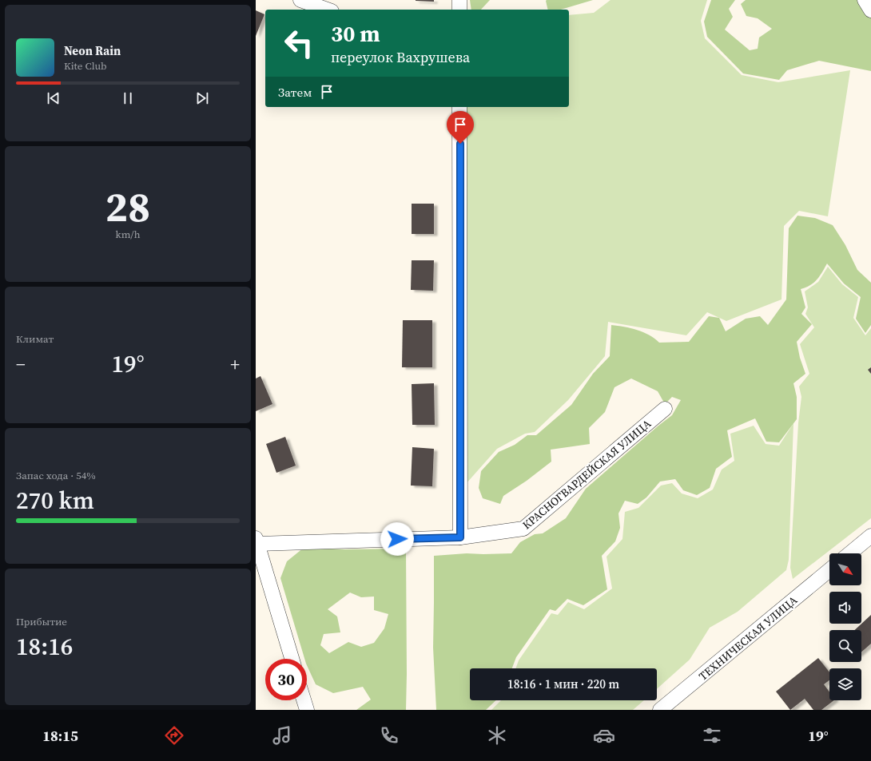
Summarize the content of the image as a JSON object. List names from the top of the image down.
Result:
{
  "streets": {
    "street": ["КРАСНОГВАРДЕЙСКАЯ УЛИЦА", "ТЕХНИЧЕСКАЯ УЛИЦА"]
  },
  "north": "bottom right",
  "page": {
    "turn": ["30 m", "переулок Вахрушева"],
    "song": ["Neon Rain", "Kite Club"],
    "then": "Затем",
    "tile": [
      ["28", "km/h"],
      "Климат",
      ["Запас хода · 54%", "270 km"],
      ["Прибытие", "18:16"]
    ],
    "heat": ["−", "19°", "+"],
    "limit": "30",
    "trip": "18:16 · 1 мин · 220 m",
    "tabs": ["18:15", "19°"]
  }
}
